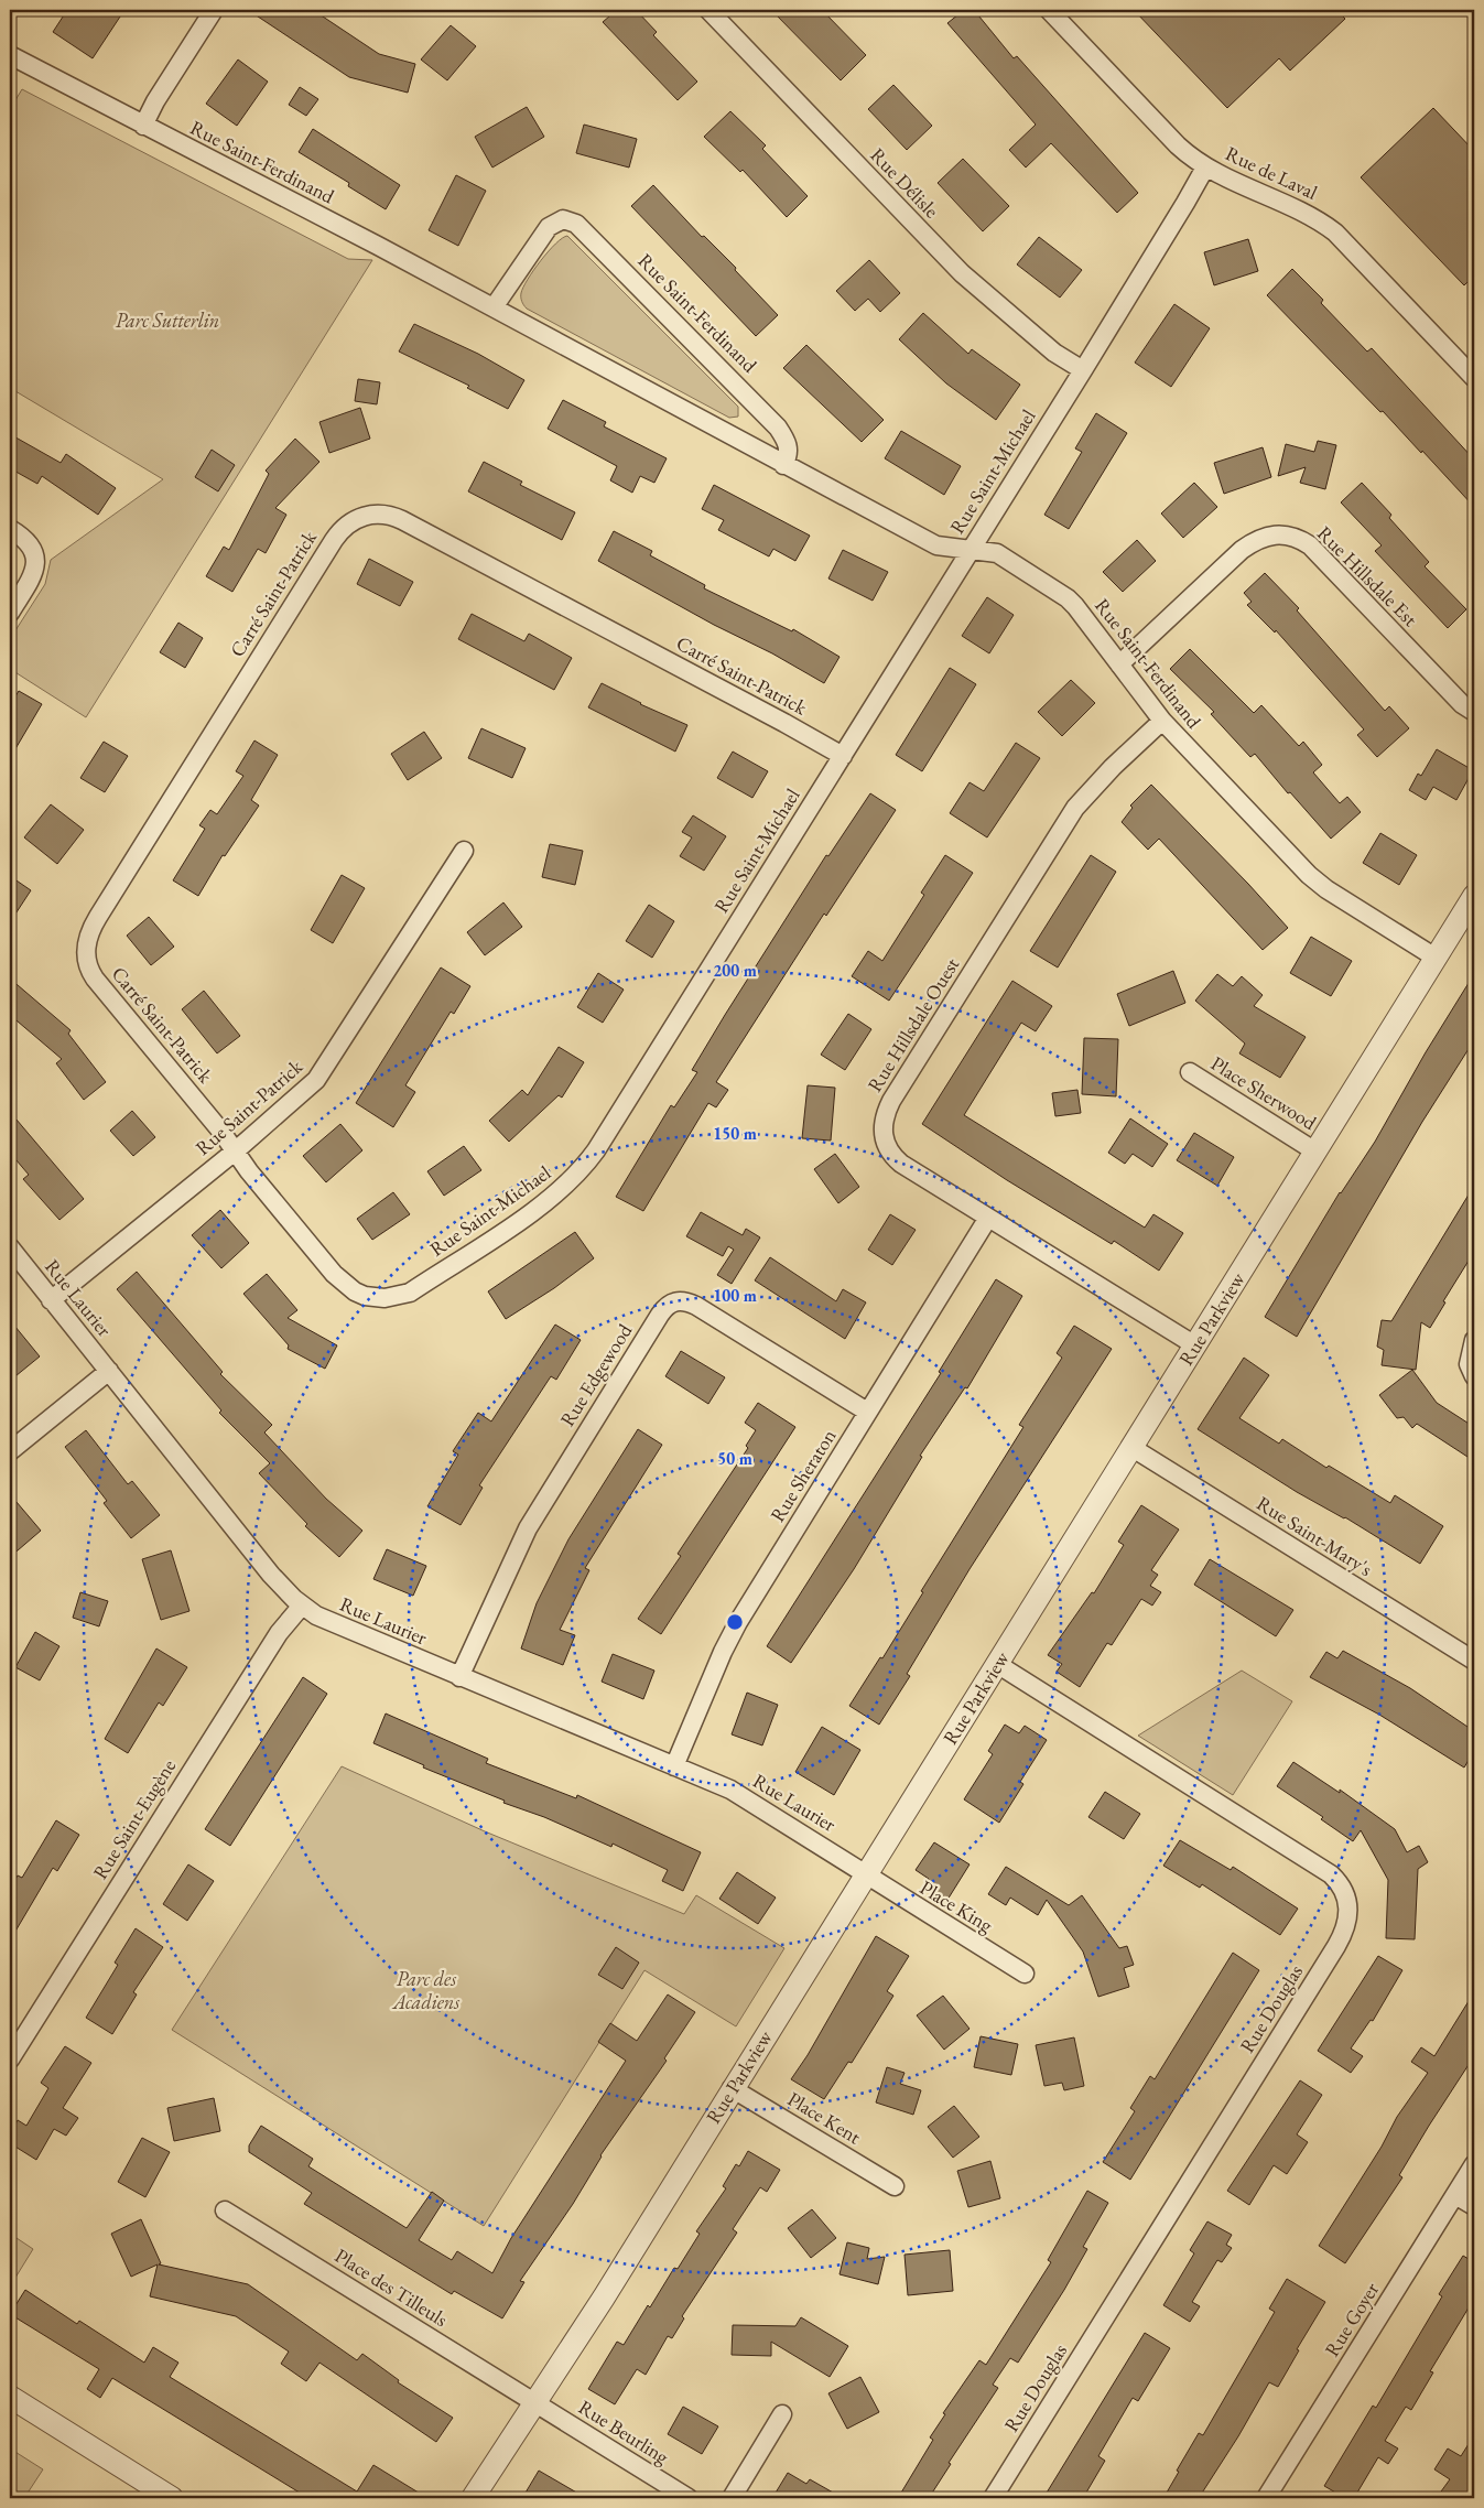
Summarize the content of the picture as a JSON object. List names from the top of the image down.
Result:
{
  "streets": {
    "street": [
      "Rue Saint-Ferdinand",
      "Rue de Laval",
      "Rue Délisle",
      "Rue Saint-Michael",
      "Rue Hillsdale Est",
      "Carré Saint-Patrick",
      "Rue Hillsdale Ouest",
      "Place Sherwood",
      "Rue Saint-Patrick",
      "Rue Laurier",
      "Rue Parkview",
      "Rue Edgewood",
      "Rue Sheraton",
      "Rue Saint-Mary's",
      "Rue Saint-Eugène",
      "Place King",
      "Rue Douglas",
      "Place Kent",
      "Place des Tilleuls",
      "Rue Goyer",
      "Rue Beurling"
    ]
  },
  "crossings": [
    ["Rue Saint-Ferdinand", "Rue Saint-Michael"],
    ["Rue Saint-Ferdinand", "Rue Hillsdale Est"],
    ["Rue Saint-Ferdinand", "Rue Hillsdale Ouest"],
    ["Rue Saint-Ferdinand", "Rue Parkview"],
    ["Rue de Laval", "Rue Saint-Michael"],
    ["Rue Délisle", "Rue Saint-Michael"],
    ["Rue Saint-Michael", "Carré Saint-Patrick"],
    ["Rue Saint-Michael", "Rue Saint-Patrick"],
    ["Carré Saint-Patrick", "Rue Saint-Patrick"],
    ["Rue Hillsdale Ouest", "Rue Parkview"],
    ["Rue Hillsdale Ouest", "Rue Sheraton"],
    ["Place Sherwood", "Rue Parkview"],
    ["Rue Saint-Patrick", "Rue Laurier"],
    ["Rue Laurier", "Rue Parkview"],
    ["Rue Laurier", "Rue Edgewood"],
    ["Rue Laurier", "Rue Sheraton"],
    ["Rue Laurier", "Rue Saint-Eugène"],
    ["Rue Laurier", "Place King"],
    ["Rue Parkview", "Rue Saint-Mary's"],
    ["Rue Parkview", "Place King"],
    ["Rue Parkview", "Rue Douglas"],
    ["Rue Parkview", "Place Kent"],
    ["Rue Parkview", "Place des Tilleuls"],
    ["Rue Parkview", "Rue Beurling"],
    ["Rue Edgewood", "Rue Sheraton"],
    ["Place des Tilleuls", "Rue Beurling"]
  ],
  "parks": ["Parc Sutterlin", "Parc des Acadiens"],
  "rings": [
    "200 m",
    "150 m",
    "100 m",
    "50 m"
  ]
}
